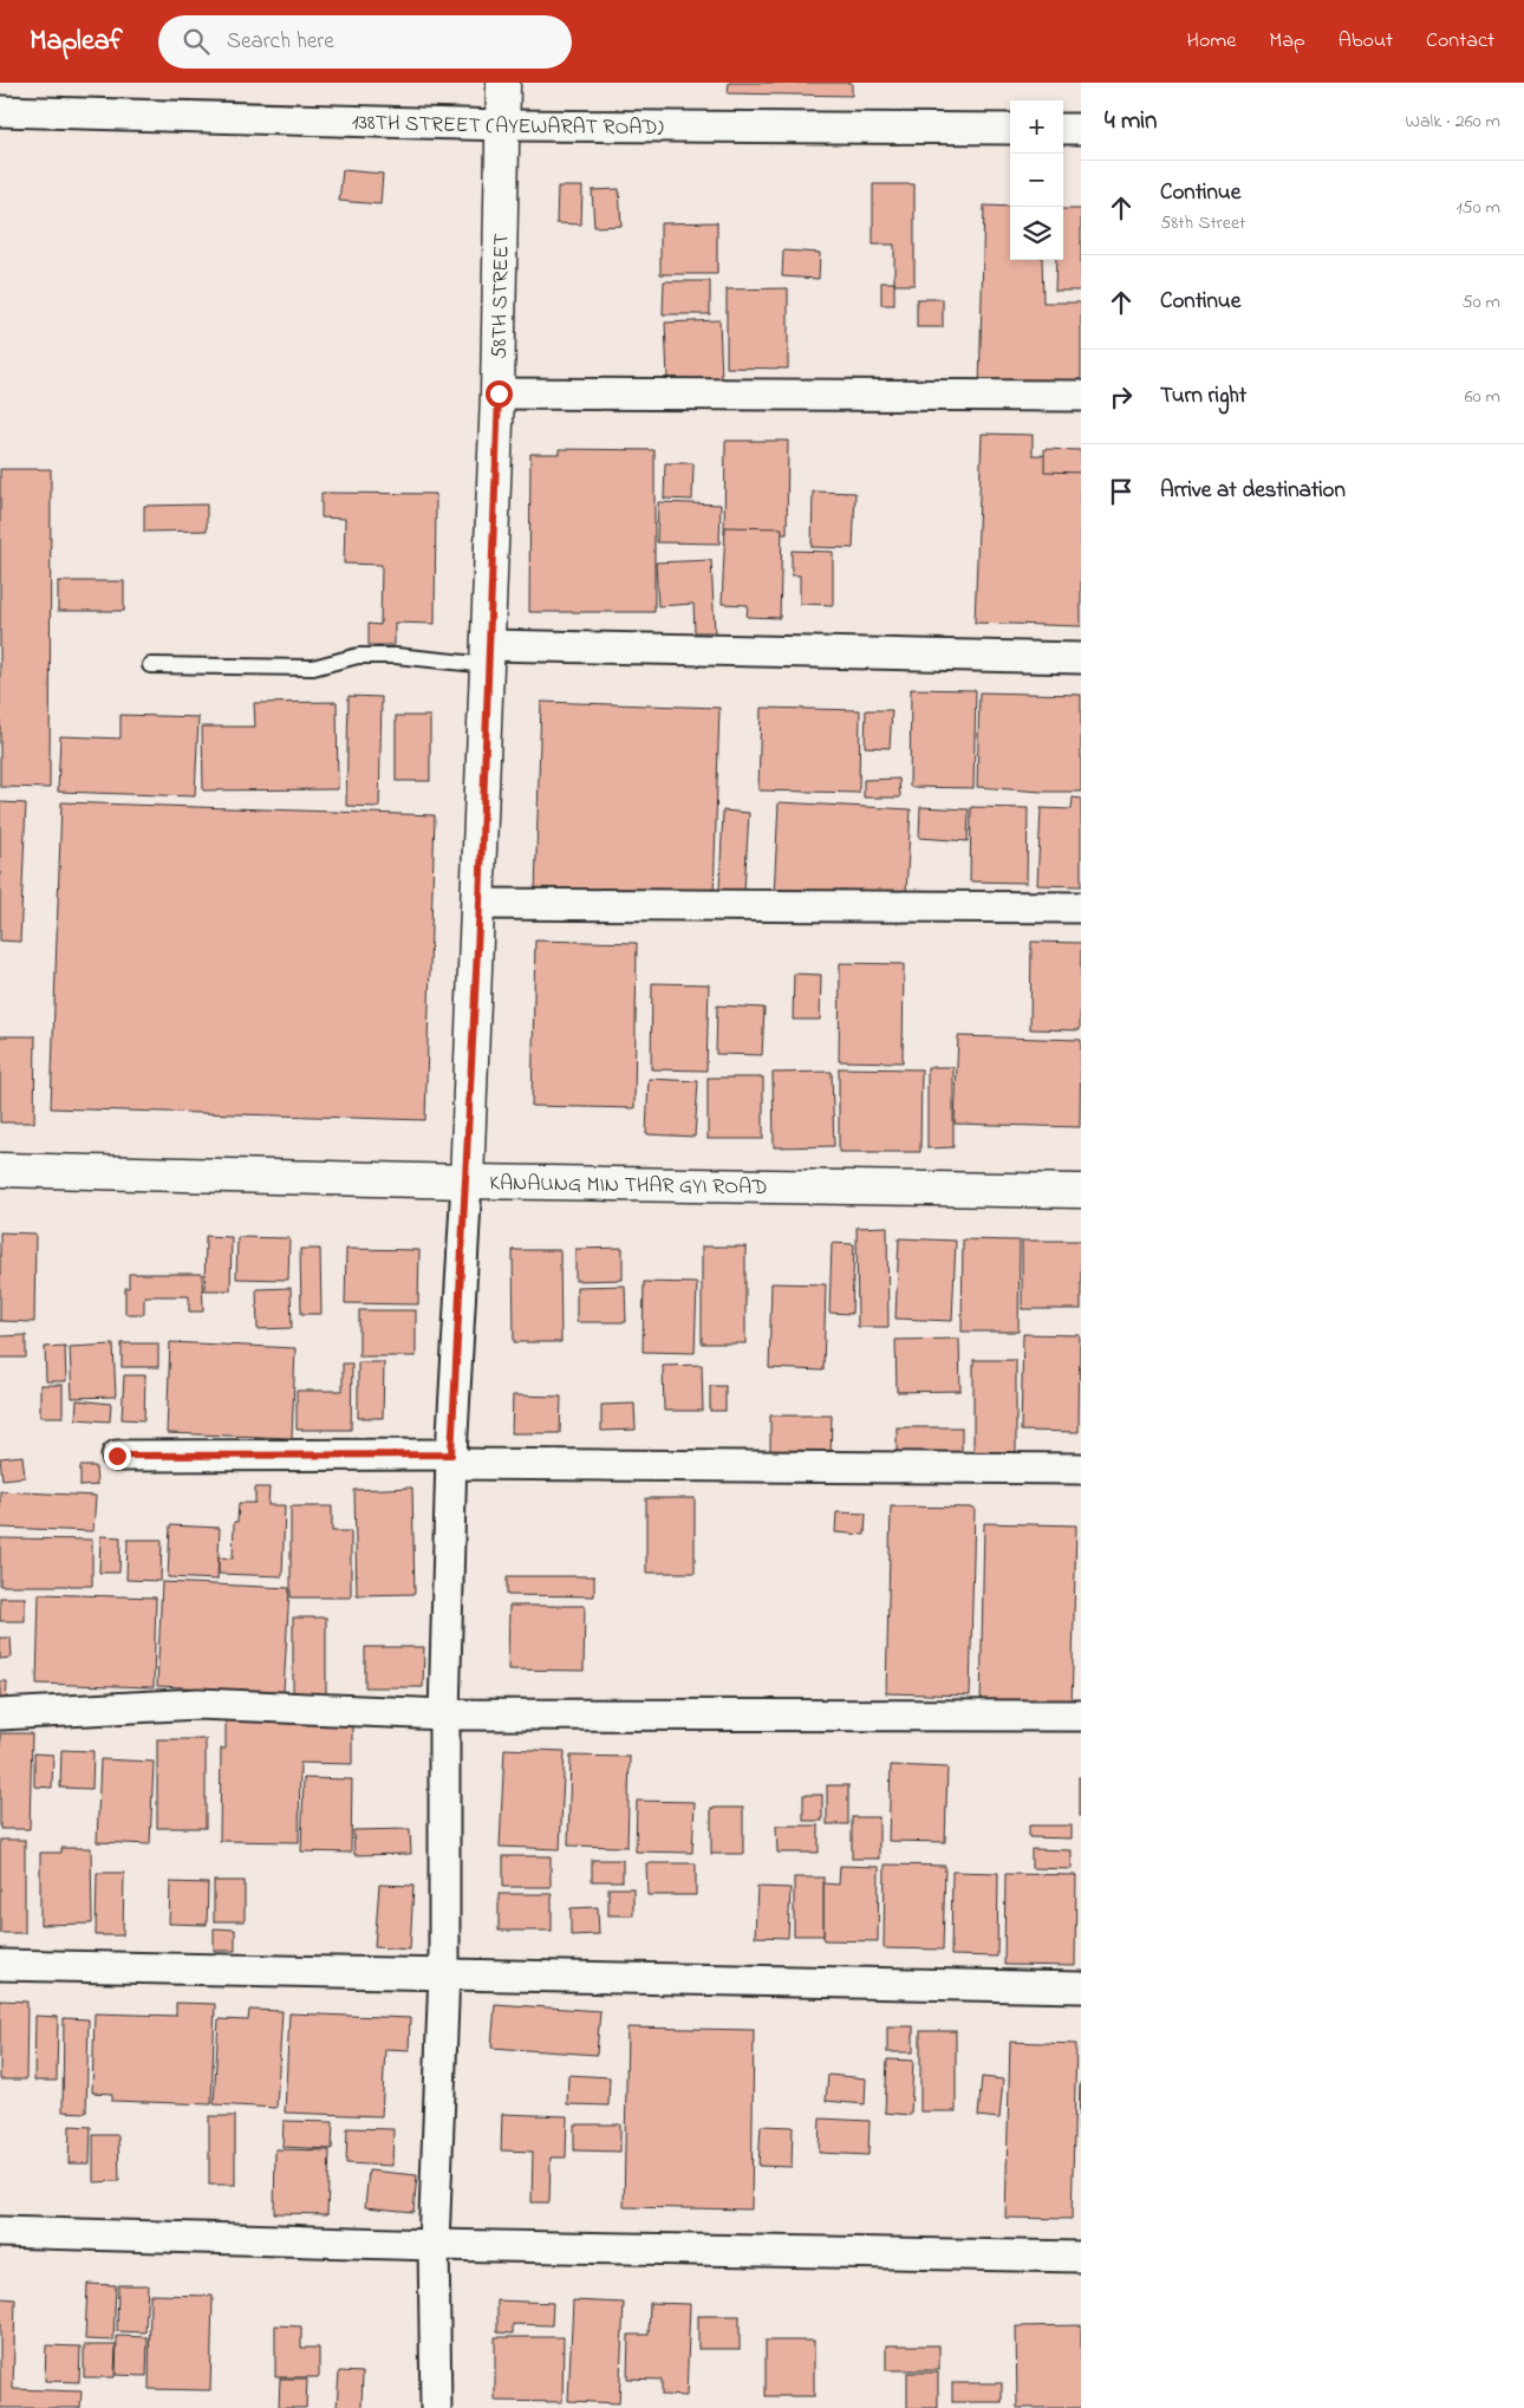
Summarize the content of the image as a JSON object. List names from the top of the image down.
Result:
{
  "streets": {
    "main road": ["58TH STREET", "KANAUNG MIN THAR GYI ROAD"],
    "street": ["138TH STREET (AYEWARAT ROAD)"]
  },
  "crossings": [
    ["138TH STREET (AYEWARAT ROAD)", "58TH STREET"],
    ["58TH STREET", "KANAUNG MIN THAR GYI ROAD"]
  ],
  "page": {
    "header": "Mapleaf",
    "search": "Search here",
    "nav": [
      "Home",
      "Map",
      "About",
      "Contact"
    ],
    "heading": ["4 min", "Walk · 260 m"],
    "map_buttons": ["+", "−"],
    "list": [
      ["Continue", "58th Street", "150 m"],
      ["Continue", "50 m"],
      ["Turn right", "60 m"],
      "Arrive at destination"
    ]
  }
}
